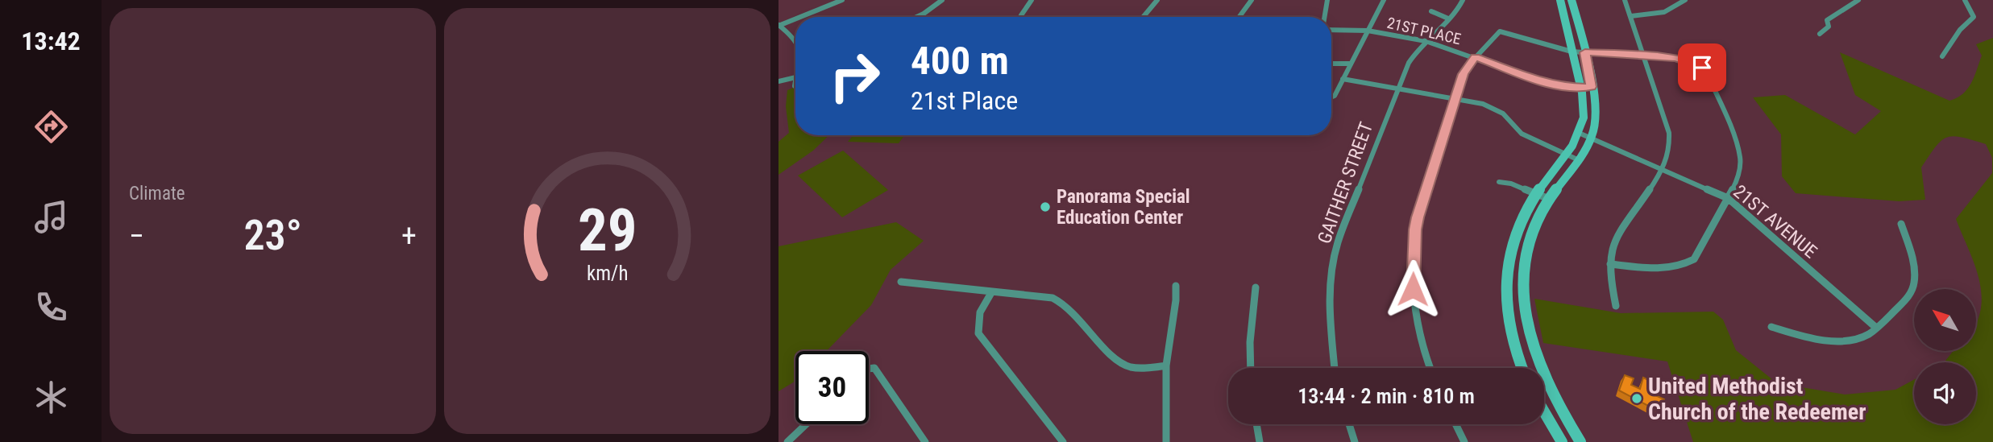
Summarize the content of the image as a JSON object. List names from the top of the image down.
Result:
{
  "streets": {
    "street": ["21ST PLACE", "GAITHER STREET", "21ST AVENUE"]
  },
  "crossings": [
    ["21ST PLACE", "GAITHER STREET"]
  ],
  "places": ["Panorama Special Education Center", "United Methodist Church of the Redeemer"],
  "north": "top left",
  "page": {
    "tabs": "13:42",
    "tile": "Climate",
    "turn": ["400 m", "21st Place"],
    "heat": ["−", "23°", "+"],
    "limit": "30",
    "trip": "13:44 · 2 min · 810 m",
    "gauge": ["29", "km/h"]
  }
}
